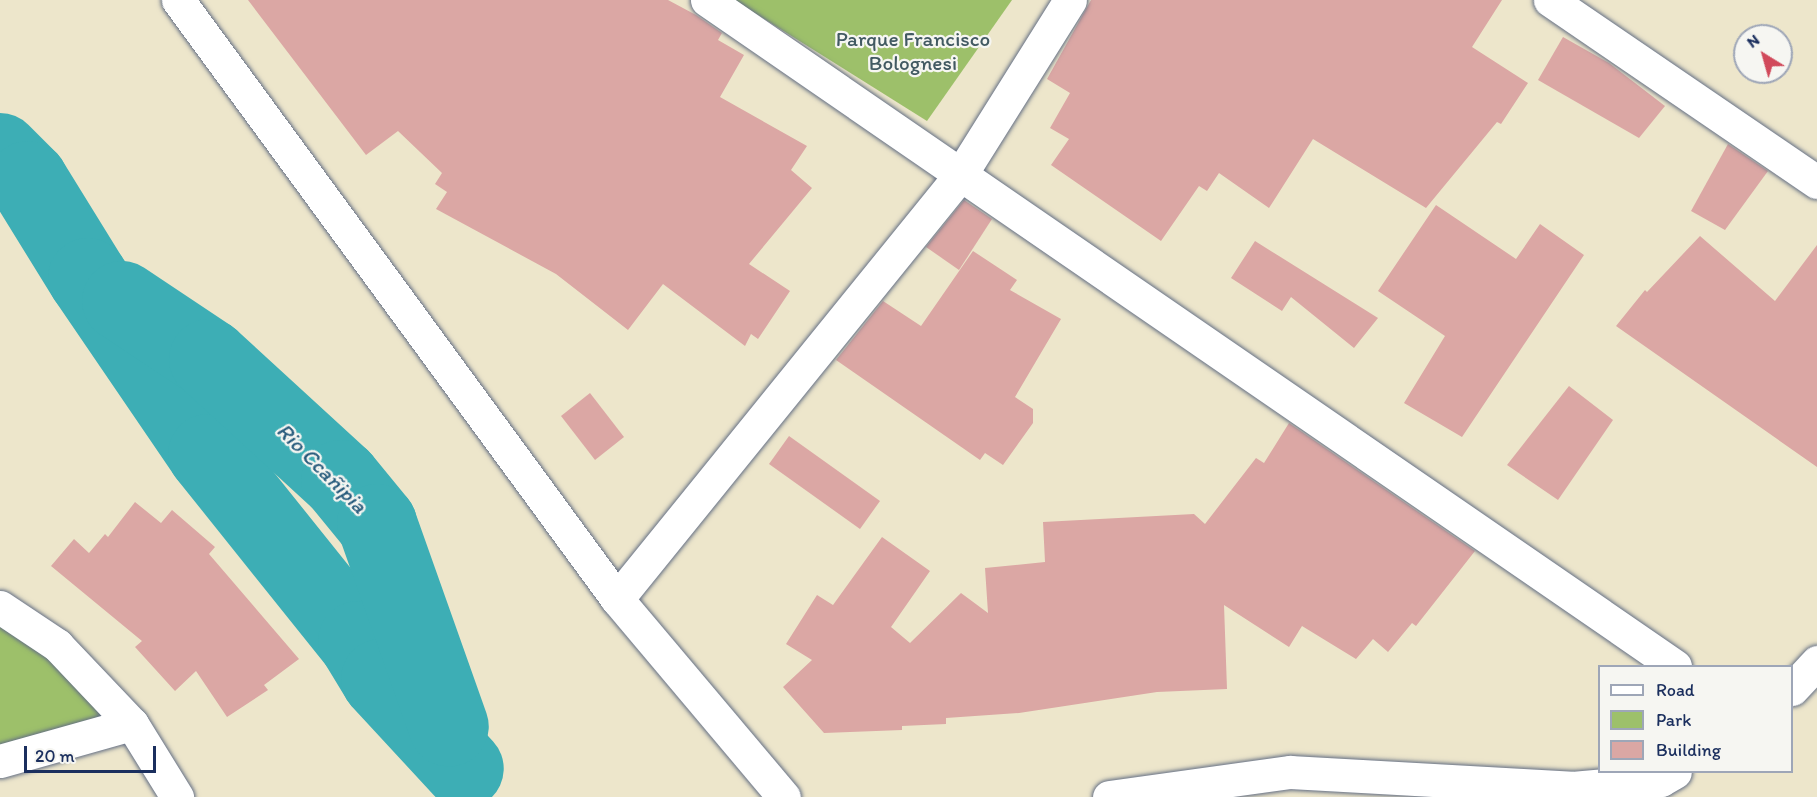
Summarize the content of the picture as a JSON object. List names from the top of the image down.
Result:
{
  "water": ["Rio Ccañipia"],
  "parks": ["Parque Francisco Bolognesi"],
  "legend": ["Road", "Park", "Building"],
  "scale_bar": "20 m",
  "north": "top left"
}
